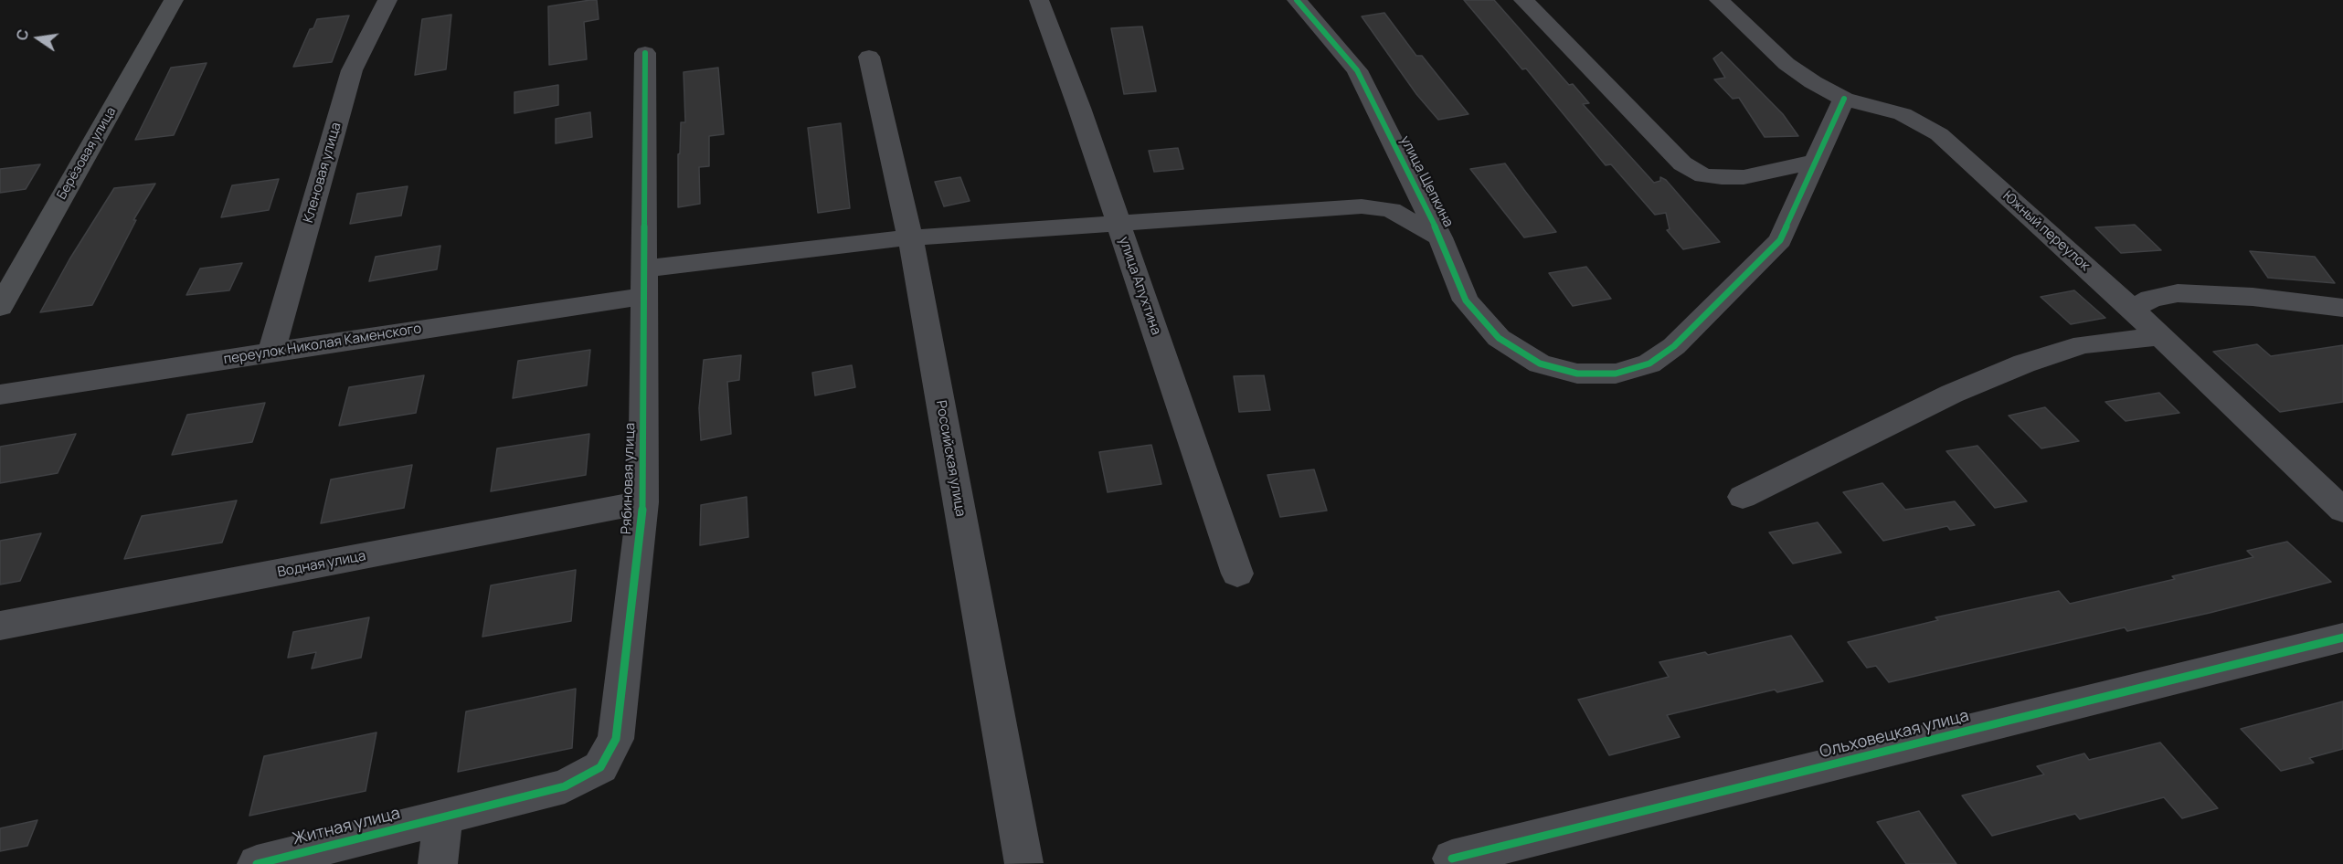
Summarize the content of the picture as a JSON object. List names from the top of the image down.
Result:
{
  "streets": {
    "main road": ["Берёзовая улица"],
    "street": [
      "Кленовая улица",
      "улица Щепкина",
      "Южный переулок",
      "улица Апухтина",
      "переулок Николая Каменского",
      "Российская улица",
      "Рябиновая улица",
      "Водная улица",
      "Ольховецкая улица",
      "Житная улица"
    ]
  },
  "crossings": [
    ["Кленовая улица", "переулок Николая Каменского"],
    ["улица Щепкина", "Южный переулок"],
    ["улица Щепкина", "переулок Николая Каменского"],
    ["улица Апухтина", "переулок Николая Каменского"],
    ["переулок Николая Каменского", "Российская улица"],
    ["переулок Николая Каменского", "Рябиновая улица"],
    ["Рябиновая улица", "Водная улица"],
    ["Рябиновая улица", "Житная улица"]
  ],
  "north": "left"
}
